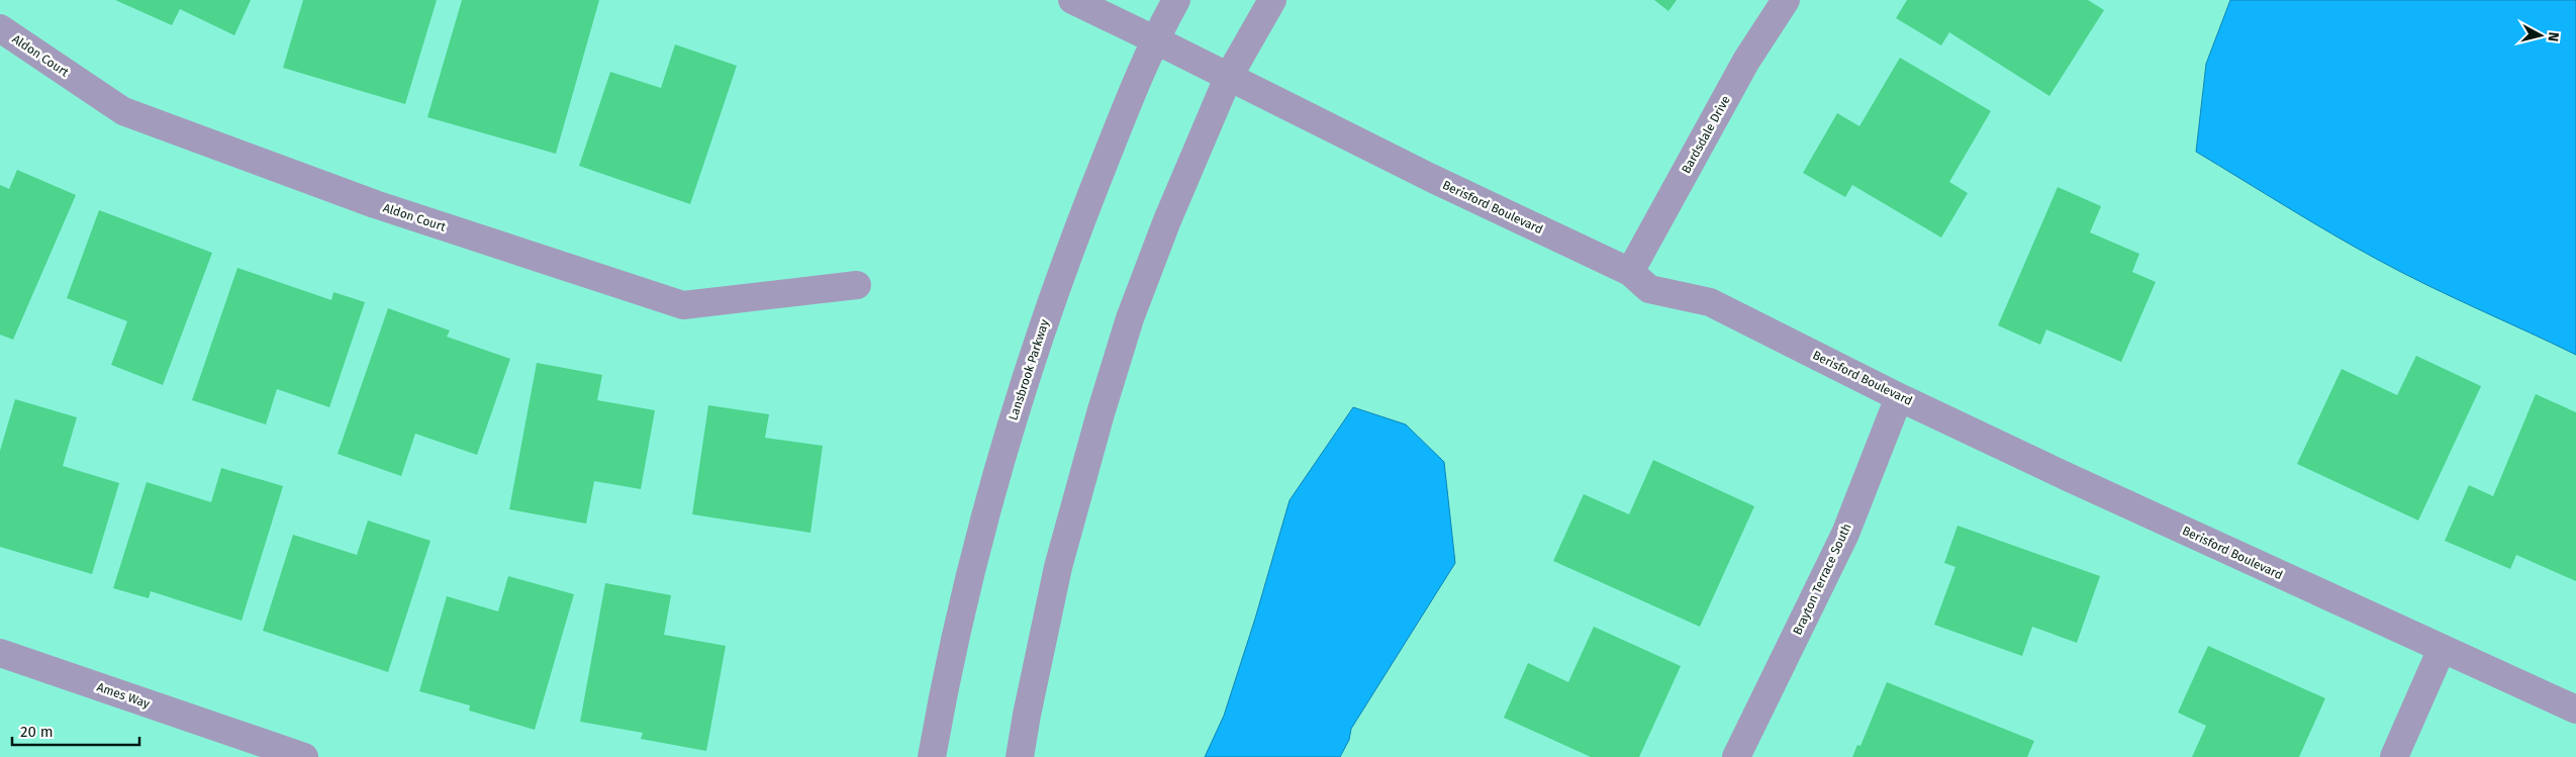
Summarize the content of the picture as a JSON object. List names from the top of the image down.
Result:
{
  "streets": {
    "street": [
      "Aldon Court",
      "Bardsdale Drive",
      "Berisford Boulevard",
      "Lansbrook Parkway",
      "Brayton Terrace South",
      "Ames Way"
    ]
  },
  "crossings": [
    ["Bardsdale Drive", "Berisford Boulevard"],
    ["Berisford Boulevard", "Lansbrook Parkway"],
    ["Berisford Boulevard", "Brayton Terrace South"]
  ],
  "scale_bar": "20 m",
  "north": "right"
}
